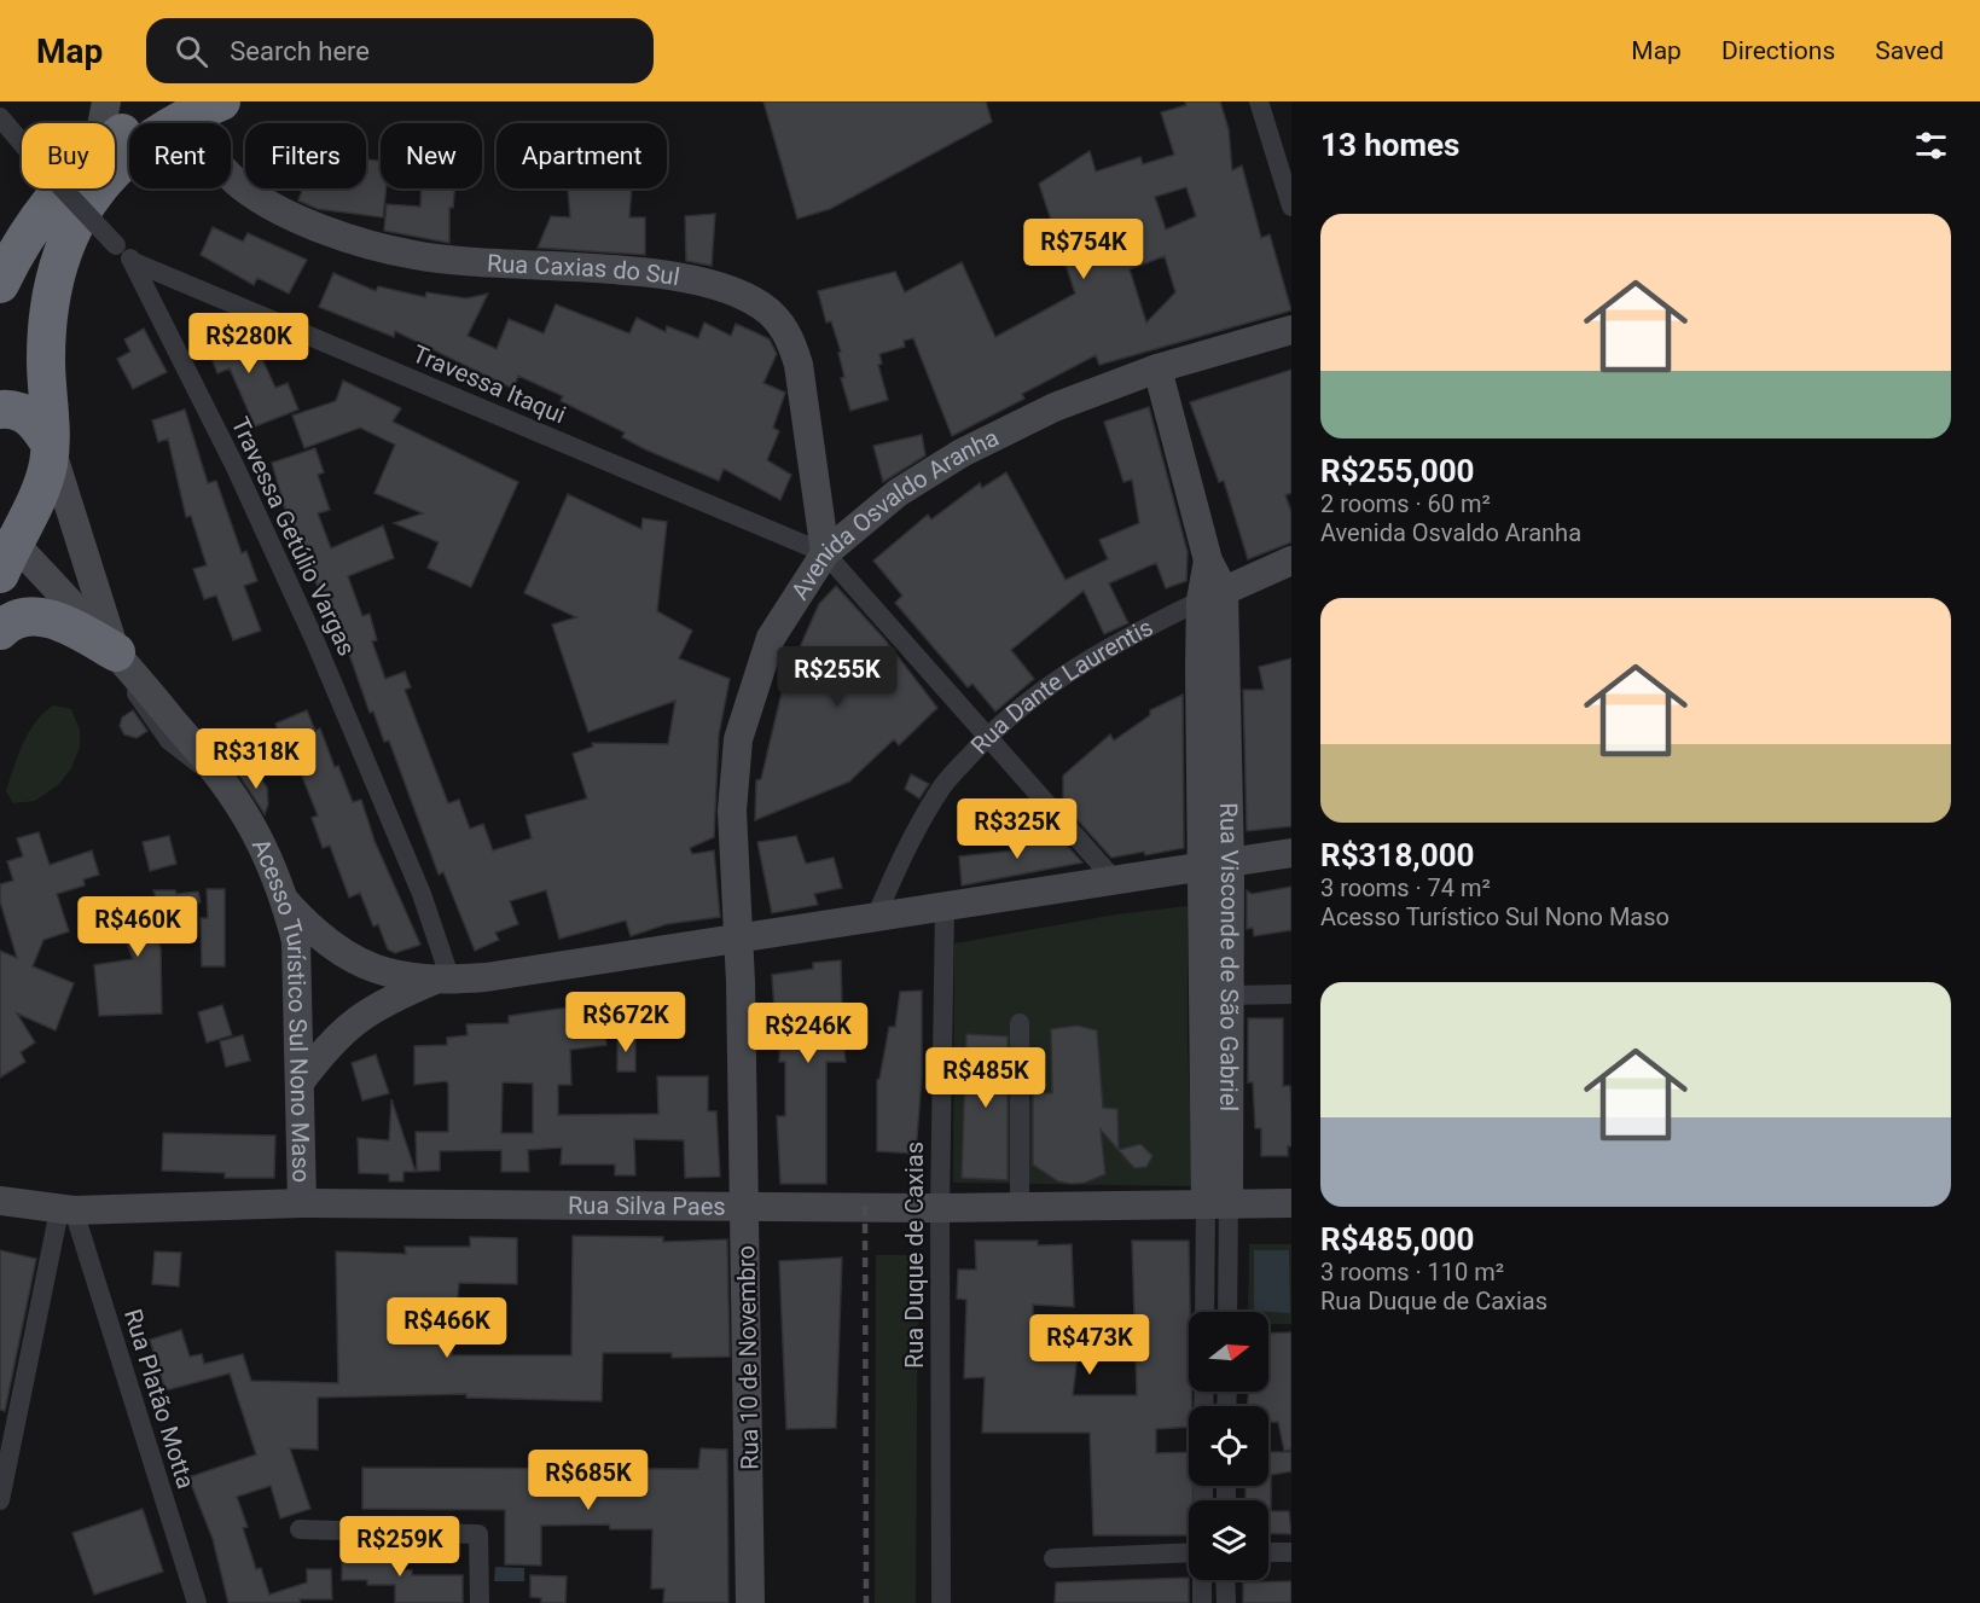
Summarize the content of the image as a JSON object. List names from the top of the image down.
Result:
{
  "streets": {
    "main road": [
      "Rua Caxias do Sul",
      "Avenida Osvaldo Aranha",
      "Rua Dante Laurentis",
      "Rua Visconde de São Gabriel",
      "Acesso Turístico Sul Nono Maso",
      "Rua Silva Paes",
      "Rua 10 de Novembro"
    ],
    "street": [
      "Travessa Itaqui",
      "Travessa Getúlio Vargas",
      "Rua Duque de Caxias",
      "Rua Platão Motta"
    ]
  },
  "crossings": [
    ["Rua Caxias do Sul", "Travessa Itaqui"],
    ["Rua Caxias do Sul", "Avenida Osvaldo Aranha"],
    ["Travessa Itaqui", "Avenida Osvaldo Aranha"],
    ["Travessa Itaqui", "Travessa Getúlio Vargas"],
    ["Avenida Osvaldo Aranha", "Rua 10 de Novembro"],
    ["Rua Dante Laurentis", "Rua Visconde de São Gabriel"],
    ["Rua Visconde de São Gabriel", "Rua Silva Paes"],
    ["Acesso Turístico Sul Nono Maso", "Rua Silva Paes"],
    ["Rua Silva Paes", "Rua Duque de Caxias"],
    ["Rua Silva Paes", "Rua 10 de Novembro"],
    ["Rua Silva Paes", "Rua Platão Motta"]
  ],
  "north": "right",
  "page": {
    "header": "Map",
    "search": "Search here",
    "nav": ["Map", "Directions", "Saved"],
    "heading": "13 homes",
    "chip": [
      "Buy",
      "Rent",
      "Filters",
      "New",
      "Apartment"
    ],
    "list": [
      {
        "name": "R$255,000",
        "note": "2 rooms · 60 m² · Avenida Osvaldo Aranha"
      },
      {
        "name": "R$318,000",
        "note": "3 rooms · 74 m² · Acesso Turístico Sul Nono Maso"
      },
      {
        "name": "R$485,000",
        "note": "3 rooms · 110 m² · Rua Duque de Caxias"
      }
    ],
    "price": [
      "R$754K",
      "R$280K",
      "R$255K",
      "R$318K",
      "R$325K",
      "R$460K",
      "R$672K",
      "R$246K",
      "R$485K",
      "R$466K",
      "R$473K",
      "R$685K",
      "R$259K"
    ]
  }
}
